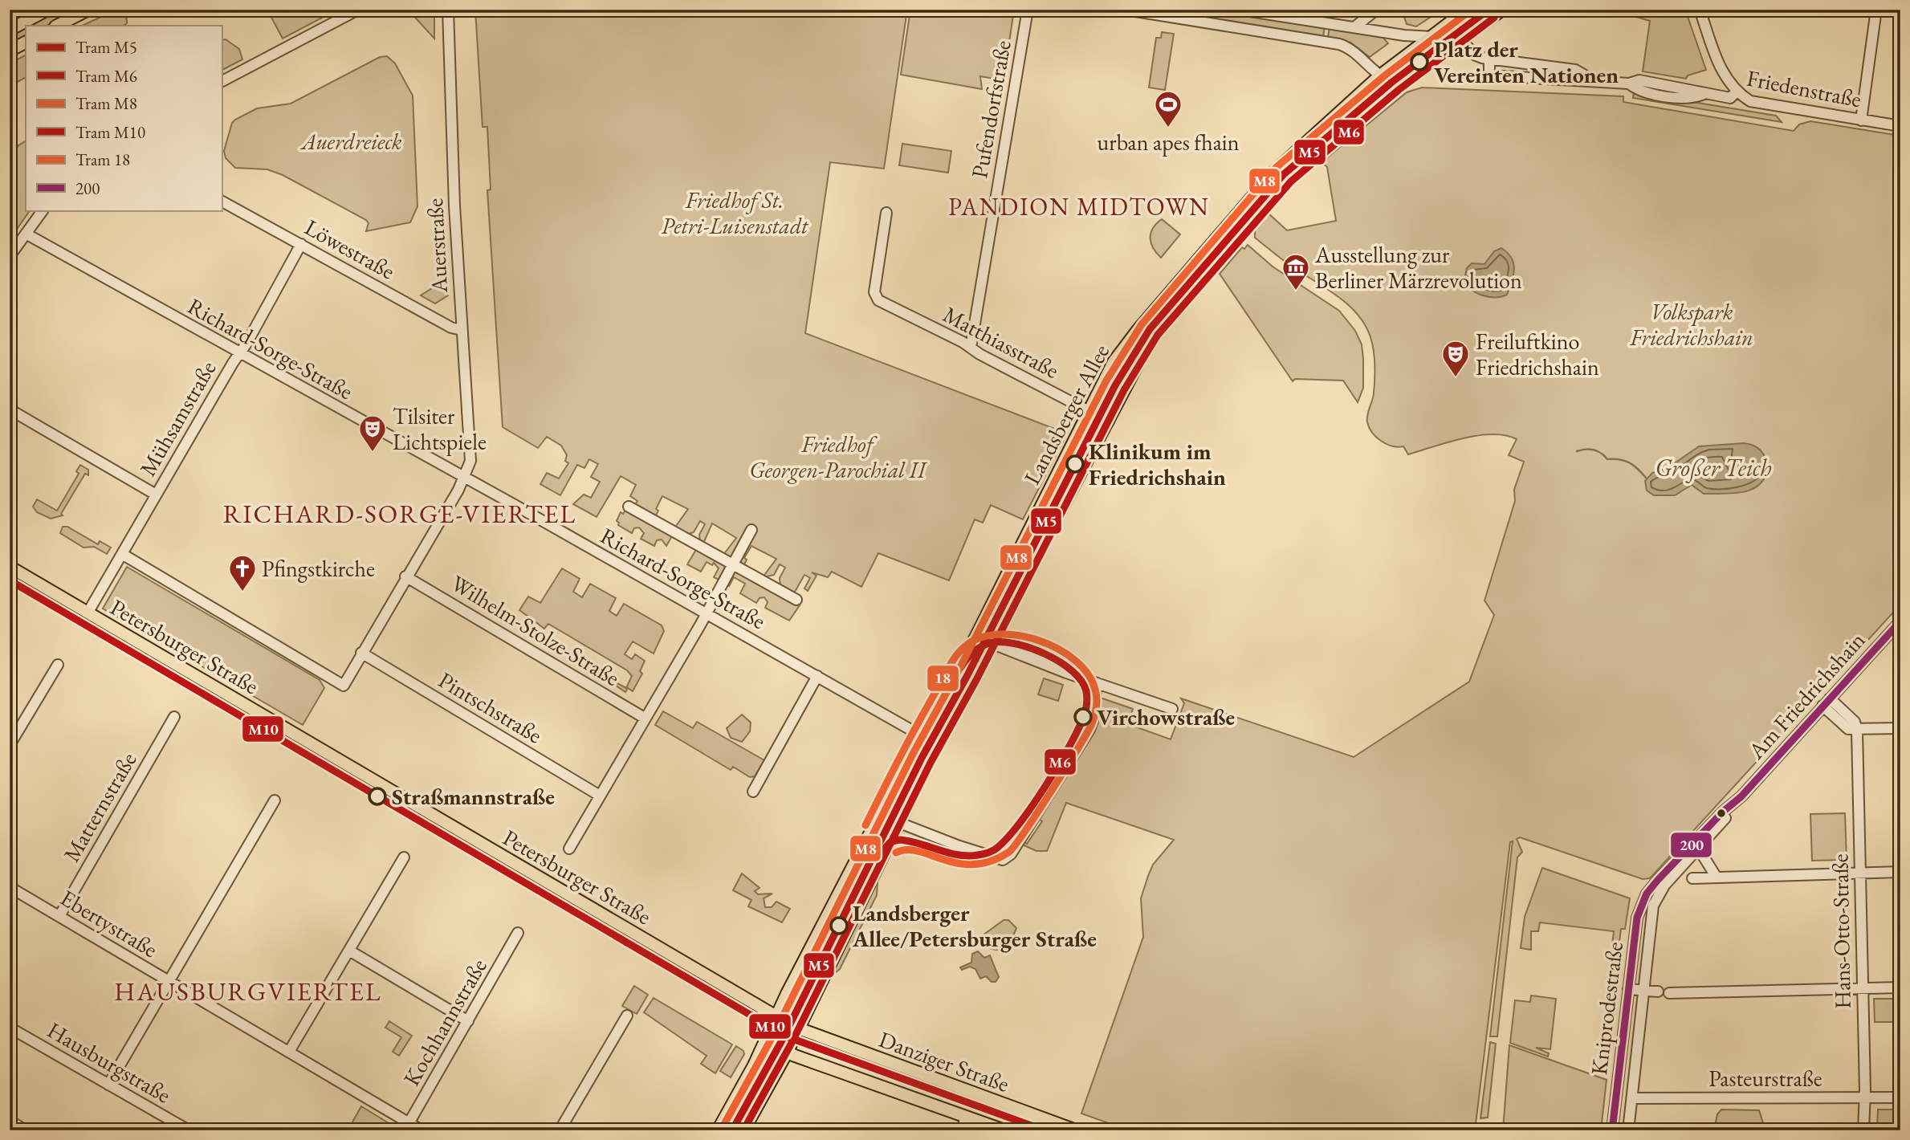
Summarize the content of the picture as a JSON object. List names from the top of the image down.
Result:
{
  "streets": {
    "main road": ["Landsberger Allee", "Petersburger Straße", "Danziger Straße"],
    "street": [
      "Friedenstraße",
      "Pufendorfstraße",
      "Auerstraße",
      "Löwestraße",
      "Matthiasstraße",
      "Richard-Sorge-Straße",
      "Mühsamstraße",
      "Wilhelm-Stolze-Straße",
      "Am Friedrichshain",
      "Pintschstraße",
      "Matternstraße",
      "Ebertystraße",
      "Hans-Otto-Straße",
      "Kniprodestraße",
      "Kochhannstraße",
      "Hausburgstraße",
      "Pasteurstraße"
    ]
  },
  "crossings": [
    ["Pufendorfstraße", "Matthiasstraße"],
    ["Auerstraße", "Löwestraße"],
    ["Auerstraße", "Richard-Sorge-Straße"],
    ["Löwestraße", "Mühsamstraße"],
    ["Matthiasstraße", "Landsberger Allee"],
    ["Richard-Sorge-Straße", "Landsberger Allee"],
    ["Richard-Sorge-Straße", "Mühsamstraße"],
    ["Landsberger Allee", "Petersburger Straße"],
    ["Landsberger Allee", "Danziger Straße"],
    ["Mühsamstraße", "Petersburger Straße"],
    ["Petersburger Straße", "Danziger Straße"],
    ["Am Friedrichshain", "Kniprodestraße"],
    ["Matternstraße", "Ebertystraße"],
    ["Ebertystraße", "Kochhannstraße"],
    ["Hans-Otto-Straße", "Pasteurstraße"],
    ["Kniprodestraße", "Pasteurstraße"]
  ],
  "districts": ["PANDION MIDTOWN", "RICHARD-SORGE-VIERTEL", "HAUSBURGVIERTEL"],
  "water": ["Großer Teich"],
  "parks": [
    "Auerdreieck",
    "Friedhof St. Petri-Luisenstadt",
    "Volkspark Friedrichshain",
    "Friedhof Georgen-Parochial II"
  ],
  "places": {
    "other": [
      "Platz der Vereinten Nationen",
      "Klinikum im Friedrichshain",
      "Virchowstraße",
      "Straßmannstraße",
      "Landsberger Allee/Petersburger Straße"
    ],
    "sports": ["urban apes fhain"],
    "museum": ["Ausstellung zur Berliner Märzrevolution"],
    "theatre": ["Freiluftkino Friedrichshain", "Tilsiter Lichtspiele"],
    "church": ["Pfingstkirche"]
  },
  "lines": [
    "tram line M5",
    "tram line M8",
    "tram line M6",
    "tram line M10",
    "transit line 200",
    "tram line 18"
  ],
  "legend": [
    "Tram M5",
    "Tram M6",
    "Tram M8",
    "Tram M10",
    "Tram 18",
    "200"
  ]
}
